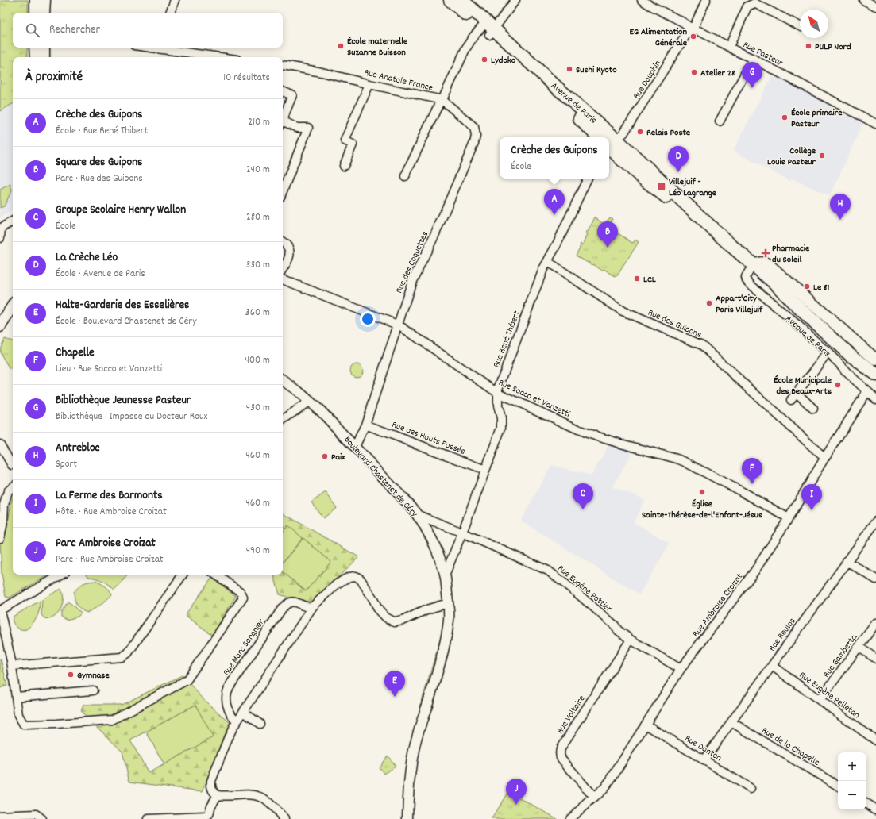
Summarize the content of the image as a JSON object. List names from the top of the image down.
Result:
{
  "streets": {
    "main road": ["Avenue de Paris"],
    "street": [
      "Rue Pasteur",
      "Rue Anatole France",
      "Rue Dauphin",
      "Rue des Coquettes",
      "Rue des Guipons",
      "Rue René Thibert",
      "Rue Sacco et Vanzetti",
      "Rue des Hauts Fossés",
      "Boulevard Chastenet de Géry",
      "Rue Eugène Pottier",
      "Rue Ambroise Croizat",
      "Rue Reulos",
      "Rue Marc Sangnier",
      "Rue Gambetta",
      "Rue Eugène Pelletan",
      "Rue Voltaire",
      "Rue de la Chapelle",
      "Rue Danton"
    ]
  },
  "crossings": [
    ["Rue Pasteur", "Rue Dauphin"],
    ["Rue Anatole France", "Avenue de Paris"],
    ["Rue Anatole France", "Rue des Coquettes"],
    ["Avenue de Paris", "Rue Ambroise Croizat"],
    ["Rue des Coquettes", "Rue Sacco et Vanzetti"],
    ["Rue des Coquettes", "Rue des Hauts Fossés"],
    ["Rue des Coquettes", "Boulevard Chastenet de Géry"],
    ["Rue des Guipons", "Rue René Thibert"],
    ["Rue des Guipons", "Rue Ambroise Croizat"],
    ["Rue René Thibert", "Rue Sacco et Vanzetti"],
    ["Rue René Thibert", "Rue des Hauts Fossés"],
    ["Rue René Thibert", "Boulevard Chastenet de Géry"],
    ["Rue René Thibert", "Rue Eugène Pottier"],
    ["Rue Sacco et Vanzetti", "Rue Ambroise Croizat"],
    ["Boulevard Chastenet de Géry", "Rue Eugène Pottier"],
    ["Rue Eugène Pottier", "Rue Ambroise Croizat"],
    ["Rue Eugène Pottier", "Rue Voltaire"],
    ["Rue Ambroise Croizat", "Rue Voltaire"],
    ["Rue Ambroise Croizat", "Rue Danton"],
    ["Rue Reulos", "Rue Eugène Pelletan"],
    ["Rue Reulos", "Rue de la Chapelle"],
    ["Rue Reulos", "Rue Danton"],
    ["Rue Gambetta", "Rue Eugène Pelletan"]
  ],
  "places": {
    "other": [
      "EG Alimentation Générale",
      "École maternelle Suzanne Buisson",
      "PULP Nord",
      "Lydoko",
      "Sushi Kyoto",
      "Atelier 28",
      "École primaire Pasteur",
      "Relais Poste",
      "Collège Louis Pasteur",
      "LCL",
      "Le 81",
      "Appart'City Paris Villejuif",
      "École Municipale des Beaux-Arts",
      "Paix",
      "Église Sainte-Thérèse-de-l'Enfant-Jésus",
      "Gymnase"
    ],
    "transit": ["Villejuif - Léo Lagrange"],
    "health": ["Pharmacie du Soleil"]
  },
  "north": "top left",
  "page": {
    "search": "Rechercher",
    "heading": ["À proximité", "10 résultats"],
    "pins": [
      "G",
      "D",
      "A",
      "H",
      "B",
      "F",
      "C",
      "I",
      "E",
      "J"
    ],
    "list": [
      {
        "mark": "A",
        "name": "Crèche des Guipons",
        "note": "École · Rue René Thibert",
        "value": "210 m"
      },
      {
        "mark": "B",
        "name": "Square des Guipons",
        "note": "Parc · Rue des Guipons",
        "value": "240 m"
      },
      {
        "mark": "C",
        "name": "Groupe Scolaire Henry Wallon",
        "note": "École",
        "value": "280 m"
      },
      {
        "mark": "D",
        "name": "La Crèche Léo",
        "note": "École · Avenue de Paris",
        "value": "330 m"
      },
      {
        "mark": "E",
        "name": "Halte-Garderie des Esselières",
        "note": "École · Boulevard Chastenet de Géry",
        "value": "360 m"
      },
      {
        "mark": "F",
        "name": "Chapelle",
        "note": "Lieu · Rue Sacco et Vanzetti",
        "value": "400 m"
      },
      {
        "mark": "G",
        "name": "Bibliothèque Jeunesse Pasteur",
        "note": "Bibliothèque · Impasse du Docteur Roux",
        "value": "430 m"
      },
      {
        "mark": "H",
        "name": "Antrebloc",
        "note": "Sport",
        "value": "460 m"
      },
      {
        "mark": "I",
        "name": "La Ferme des Barmonts",
        "note": "Hôtel · Rue Ambroise Croizat",
        "value": "460 m"
      },
      {
        "mark": "J",
        "name": "Parc Ambroise Croizat",
        "note": "Parc · Rue Ambroise Croizat",
        "value": "490 m"
      }
    ],
    "popup": ["Crèche des Guipons", "École"],
    "map_buttons": ["+", "−"]
  }
}
